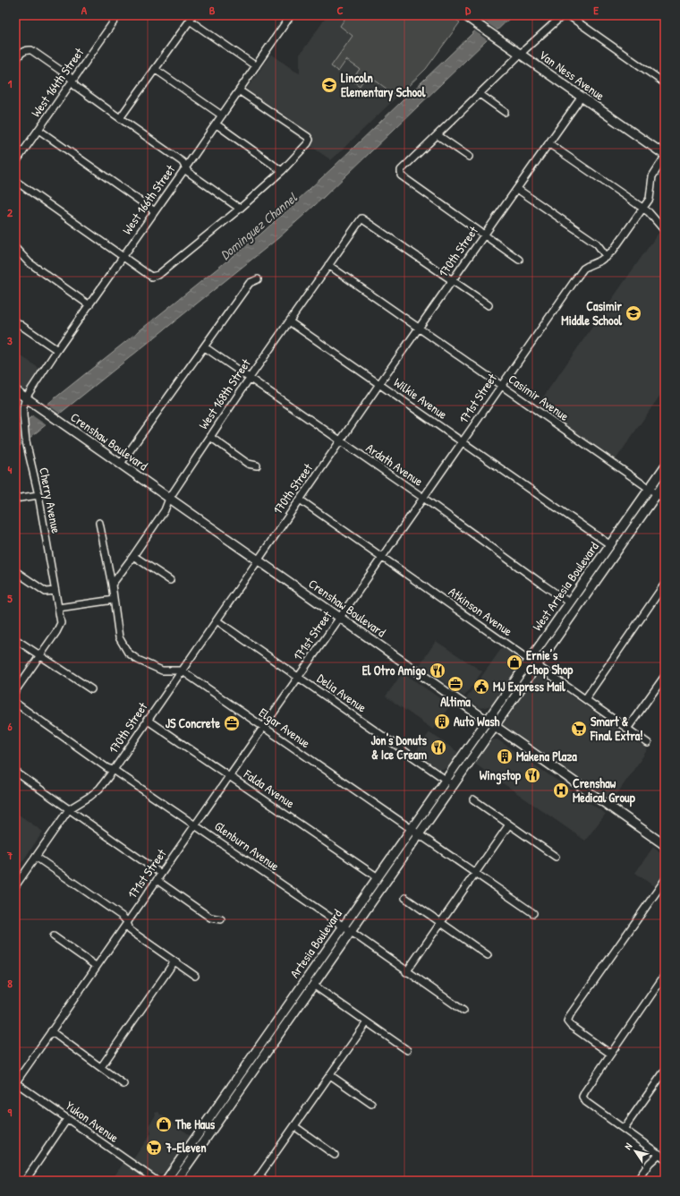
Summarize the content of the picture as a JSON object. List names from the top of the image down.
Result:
{
  "streets": {
    "main road": [
      "Van Ness Avenue",
      "Crenshaw Boulevard",
      "West Artesia Boulevard",
      "Artesia Boulevard"
    ],
    "street": [
      "West 164th Street",
      "West 166th Street",
      "170th Street",
      "West 168th Street",
      "Casimir Avenue",
      "Wilkie Avenue",
      "171st Street",
      "Ardath Avenue",
      "Cherry Avenue",
      "Atkinson Avenue",
      "Delia Avenue",
      "Elgar Avenue",
      "Falda Avenue",
      "Glenburn Avenue",
      "Yukon Avenue"
    ]
  },
  "crossings": [
    ["Van Ness Avenue", "170th Street"],
    ["Van Ness Avenue", "171st Street"],
    ["West 166th Street", "Crenshaw Boulevard"],
    ["West 166th Street", "Cherry Avenue"],
    ["170th Street", "West 168th Street"],
    ["170th Street", "Casimir Avenue"],
    ["170th Street", "Wilkie Avenue"],
    ["170th Street", "Crenshaw Boulevard"],
    ["170th Street", "Ardath Avenue"],
    ["170th Street", "Atkinson Avenue"],
    ["170th Street", "Delia Avenue"],
    ["170th Street", "Elgar Avenue"],
    ["170th Street", "Falda Avenue"],
    ["170th Street", "Glenburn Avenue"],
    ["West 168th Street", "Casimir Avenue"],
    ["West 168th Street", "Wilkie Avenue"],
    ["West 168th Street", "Crenshaw Boulevard"],
    ["West 168th Street", "Ardath Avenue"],
    ["Casimir Avenue", "171st Street"],
    ["Casimir Avenue", "West Artesia Boulevard"],
    ["Wilkie Avenue", "171st Street"],
    ["Wilkie Avenue", "West Artesia Boulevard"],
    ["171st Street", "Crenshaw Boulevard"],
    ["171st Street", "Ardath Avenue"],
    ["171st Street", "Atkinson Avenue"],
    ["171st Street", "Delia Avenue"],
    ["171st Street", "Elgar Avenue"],
    ["171st Street", "Falda Avenue"],
    ["171st Street", "Glenburn Avenue"],
    ["171st Street", "Yukon Avenue"],
    ["Crenshaw Boulevard", "Cherry Avenue"],
    ["Crenshaw Boulevard", "West Artesia Boulevard"],
    ["Crenshaw Boulevard", "Artesia Boulevard"],
    ["Ardath Avenue", "West Artesia Boulevard"],
    ["West Artesia Boulevard", "Atkinson Avenue"],
    ["West Artesia Boulevard", "Artesia Boulevard"],
    ["Delia Avenue", "Artesia Boulevard"],
    ["Elgar Avenue", "Artesia Boulevard"],
    ["Falda Avenue", "Artesia Boulevard"],
    ["Glenburn Avenue", "Artesia Boulevard"]
  ],
  "water": ["Dominguez Channel"],
  "places": {
    "school or university": ["Lincoln Elementary School", "Casimir Middle School"],
    "shop": ["Ernie’s Chop Shop", "The Haus"],
    "restaurant": ["El Otro Amigo", "Jon's Donuts & Ice Cream", "Wingstop"],
    "office": ["Altima", "JS Concrete"],
    "public building": ["MJ Express Mail"],
    "building": ["Auto Wash", "Makena Plaza"],
    "supermarket": ["Smart & Final Extra!", "7-Eleven"],
    "hospital": ["Crenshaw Medical Group"]
  },
  "north": "top left",
  "grid": {
    "columns": [
      "A",
      "B",
      "C",
      "D",
      "E"
    ],
    "rows": [
      "1",
      "2",
      "3",
      "4",
      "5",
      "6",
      "7",
      "8",
      "9"
    ]
  }
}
